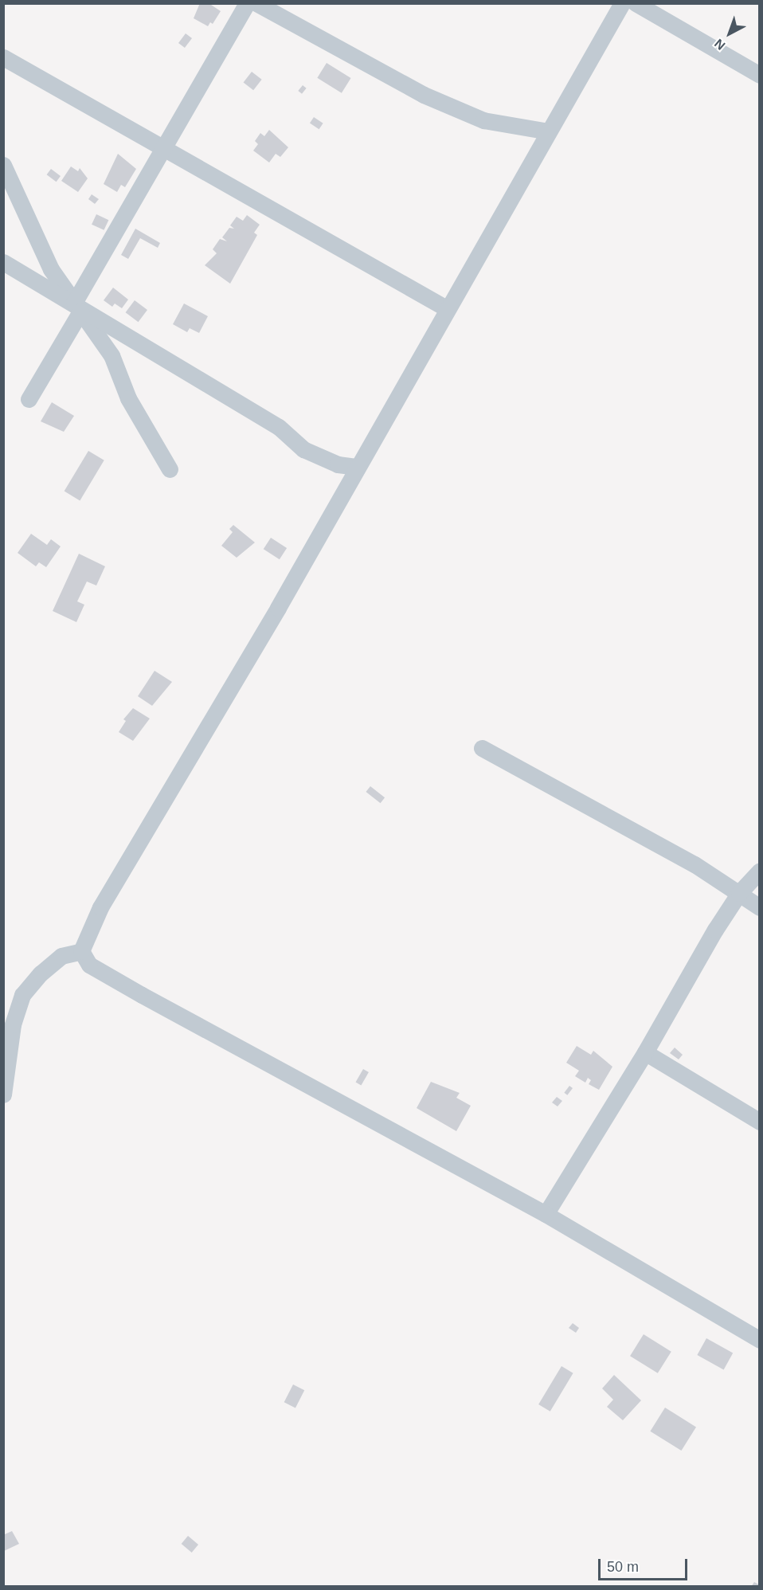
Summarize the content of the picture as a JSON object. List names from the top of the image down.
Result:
{
  "scale_bar": "50 m",
  "north": "bottom left"
}
